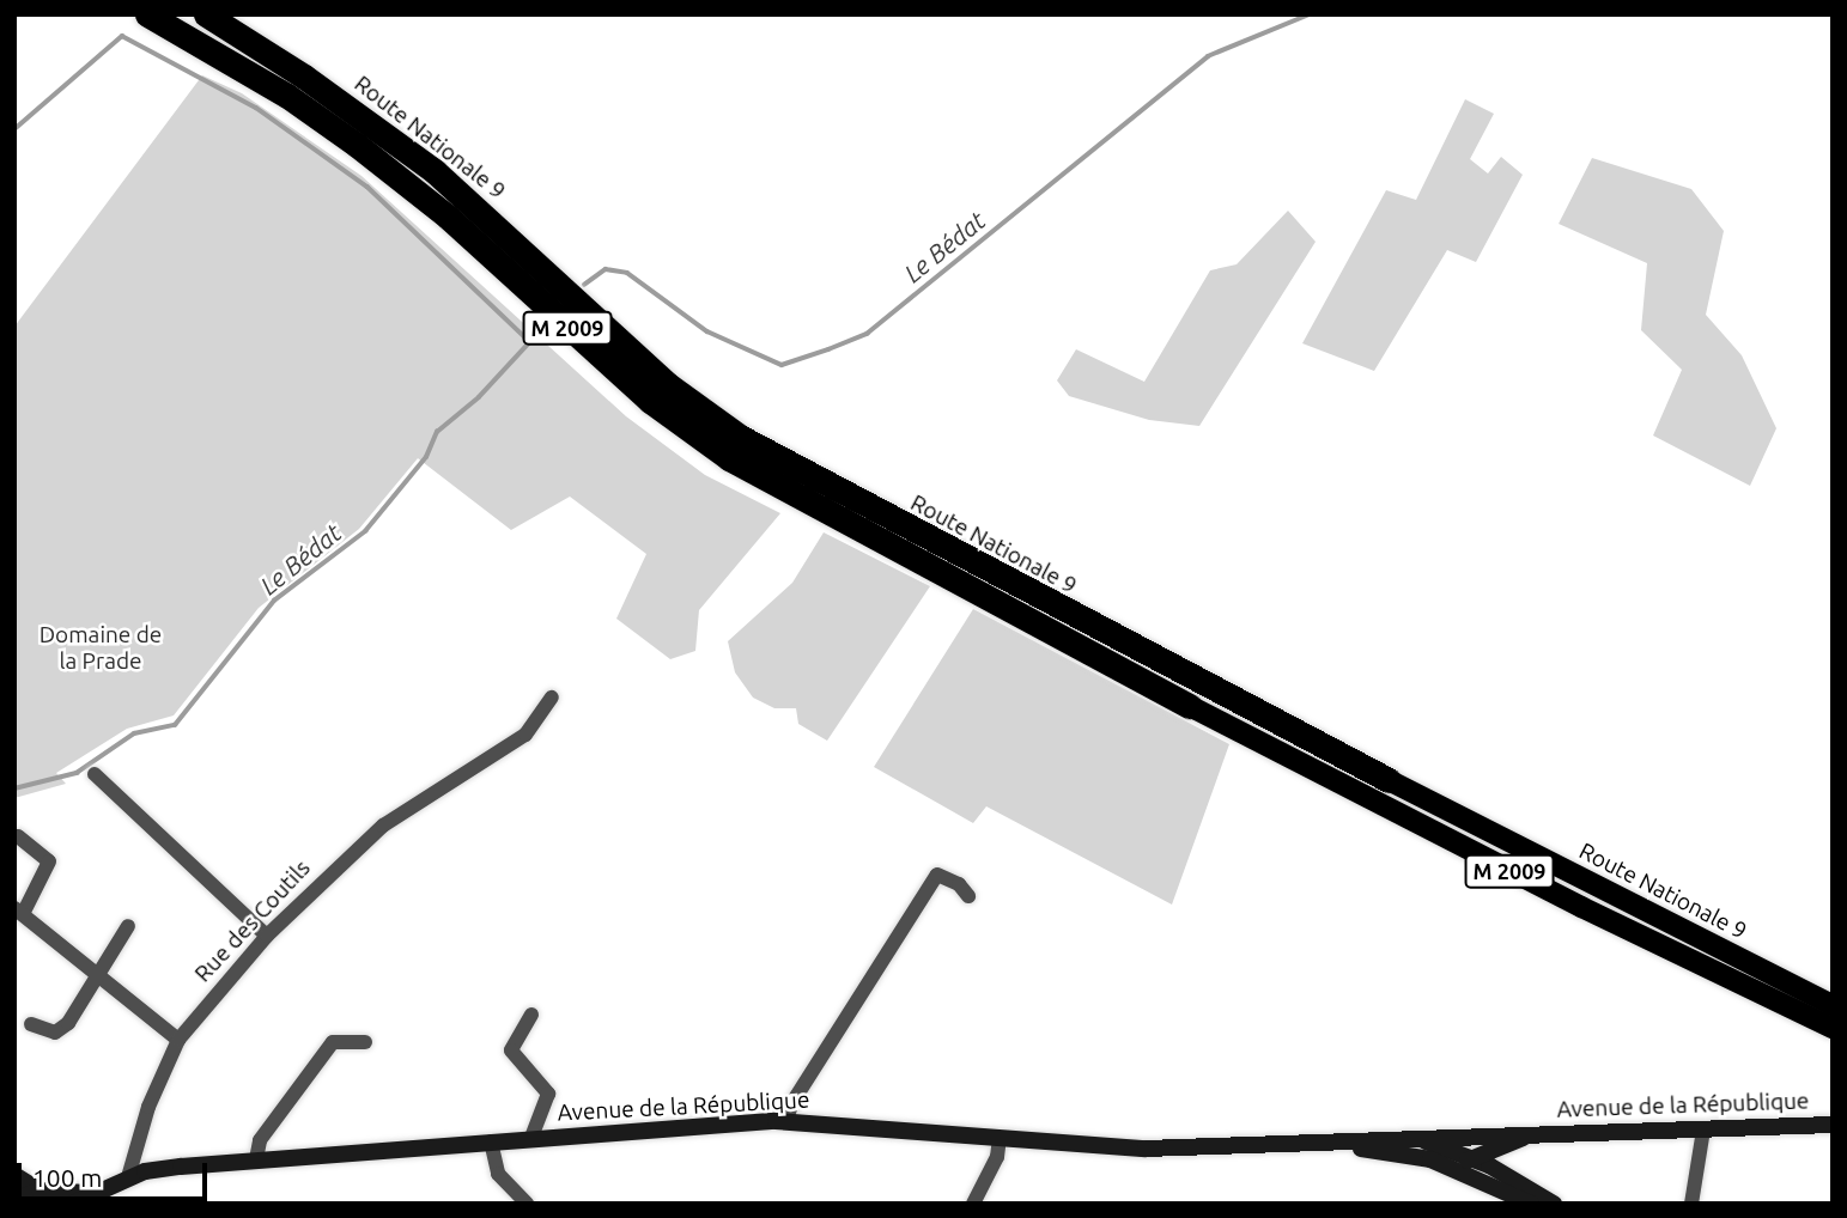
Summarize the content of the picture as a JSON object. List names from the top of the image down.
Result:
{
  "streets": {
    "highway": ["Route Nationale 9", "M 2009"],
    "street": ["Rue des Coutils", "Avenue de la République"]
  },
  "crossings": [
    ["Rue des Coutils", "Avenue de la République"]
  ],
  "water": ["Le Bédat"],
  "parks": ["Domaine de la Prade"],
  "scale_bar": "100 m"
}
